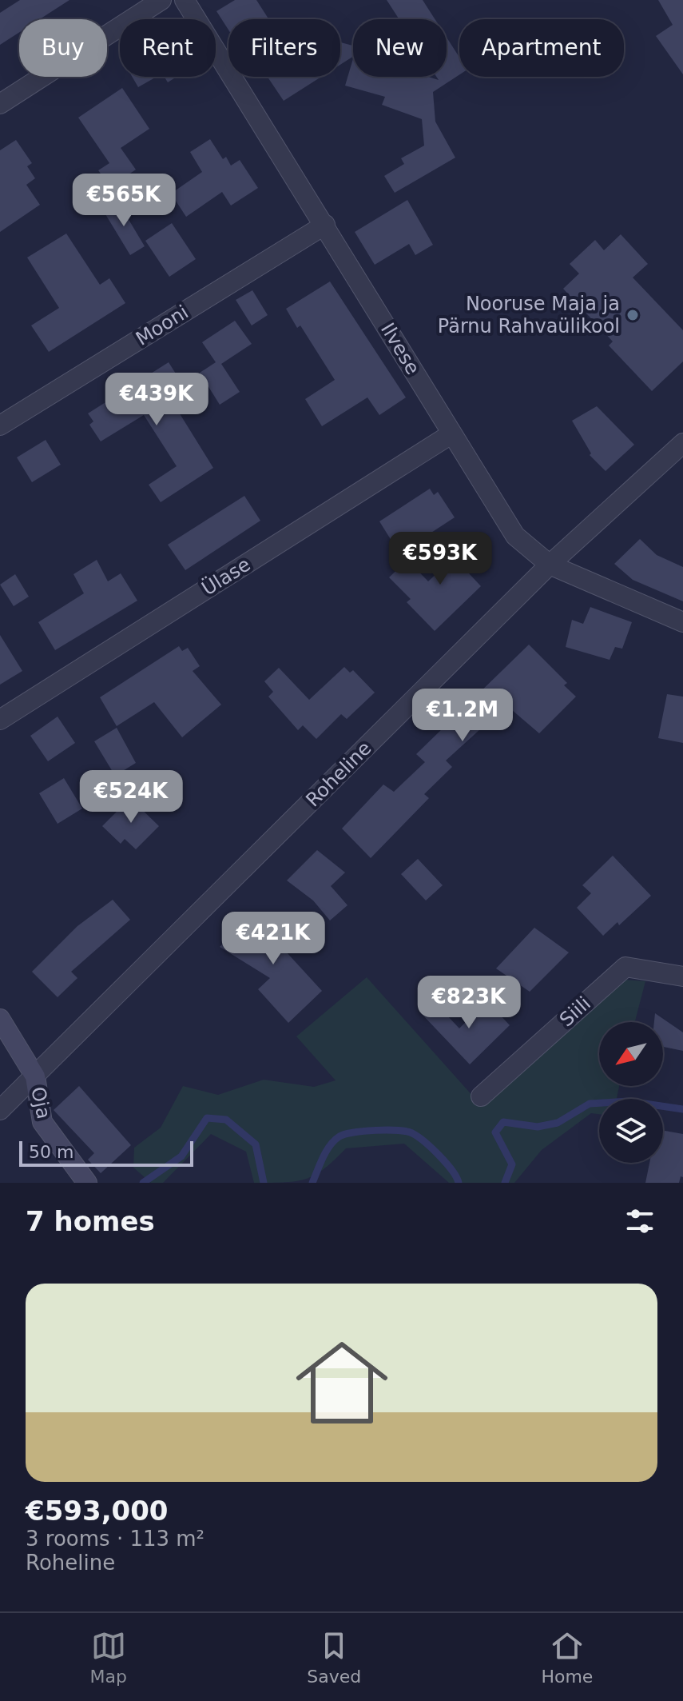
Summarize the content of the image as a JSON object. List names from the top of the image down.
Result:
{
  "streets": {
    "street": [
      "Mooni",
      "Ilvese",
      "Ülase",
      "Roheline",
      "Siili",
      "Oja"
    ]
  },
  "crossings": [
    ["Mooni", "Ilvese"],
    ["Ilvese", "Ülase"],
    ["Ilvese", "Roheline"],
    ["Roheline", "Oja"]
  ],
  "places": ["Nooruse Maja ja Pärnu Rahvaülikool"],
  "scale_bar": "50 m",
  "north": "bottom left",
  "page": {
    "chip": [
      "Buy",
      "Rent",
      "Filters",
      "New",
      "Apartment"
    ],
    "price": [
      "€565K",
      "€439K",
      "€593K",
      "€1.2M",
      "€524K",
      "€421K",
      "€823K"
    ],
    "scale": "50 m",
    "heading": "7 homes",
    "list": [
      {
        "name": "€593,000",
        "note": "3 rooms · 113 m² · Roheline"
      }
    ],
    "tabs": ["Map", "Saved", "Home"]
  }
}
